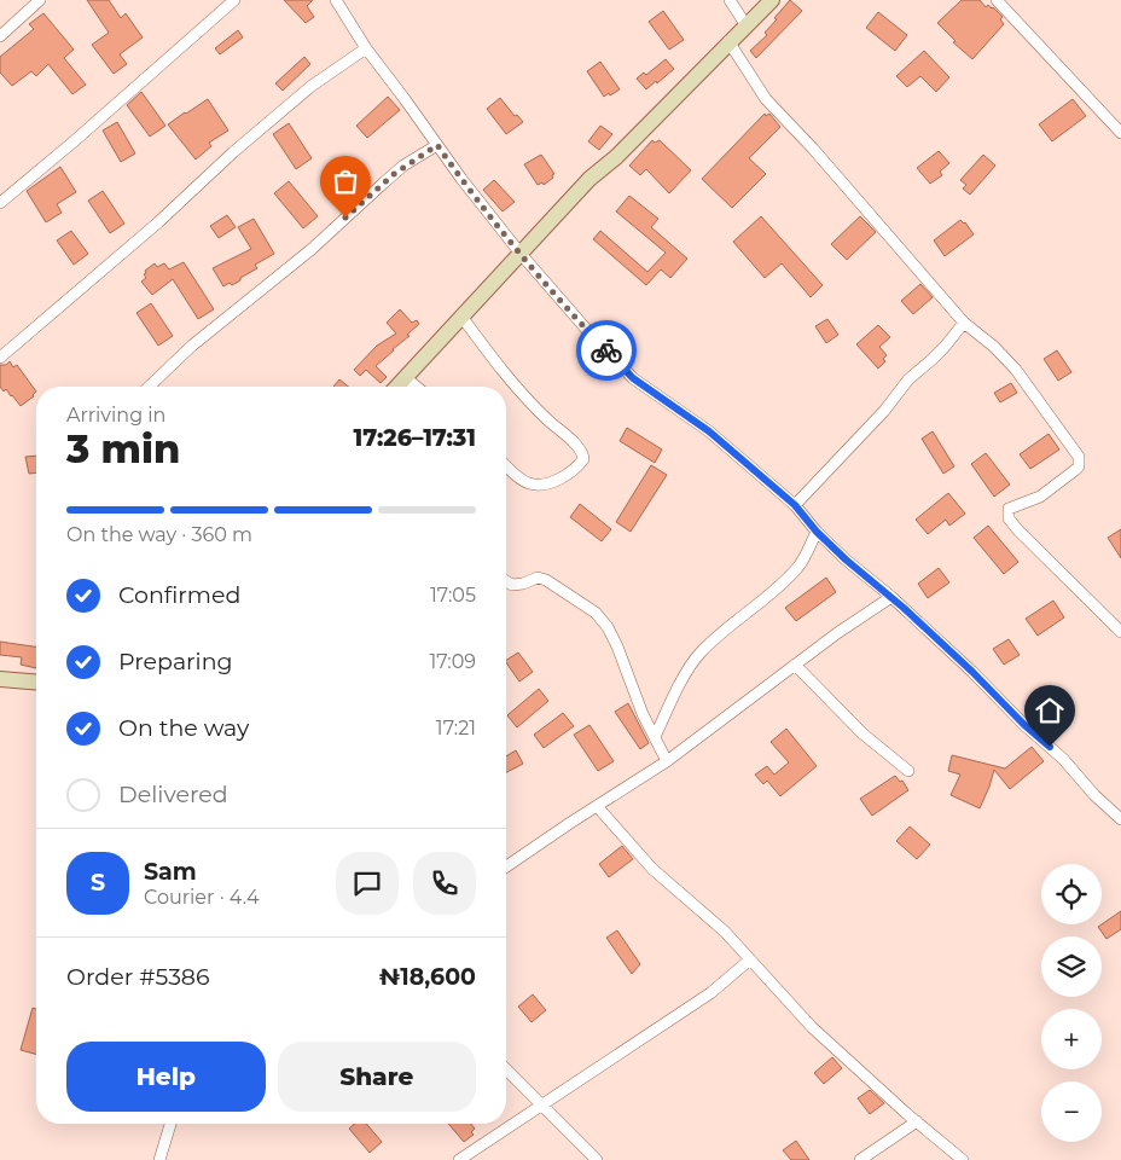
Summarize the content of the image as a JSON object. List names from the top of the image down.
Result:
{
  "page": {
    "heading": ["3 min", "Arriving in", "17:26–17:31"],
    "panel": [
      "Sam",
      "Courier · 4.4",
      "Order #5386",
      "₦18,600"
    ],
    "bar": "On the way · 360 m",
    "list": [
      ["Confirmed", "17:05"],
      ["Preparing", "17:09"],
      ["On the way", "17:21"],
      "Delivered"
    ],
    "round": "S",
    "map_buttons": ["+", "−"],
    "buttons": ["Help", "Share"]
  }
}
